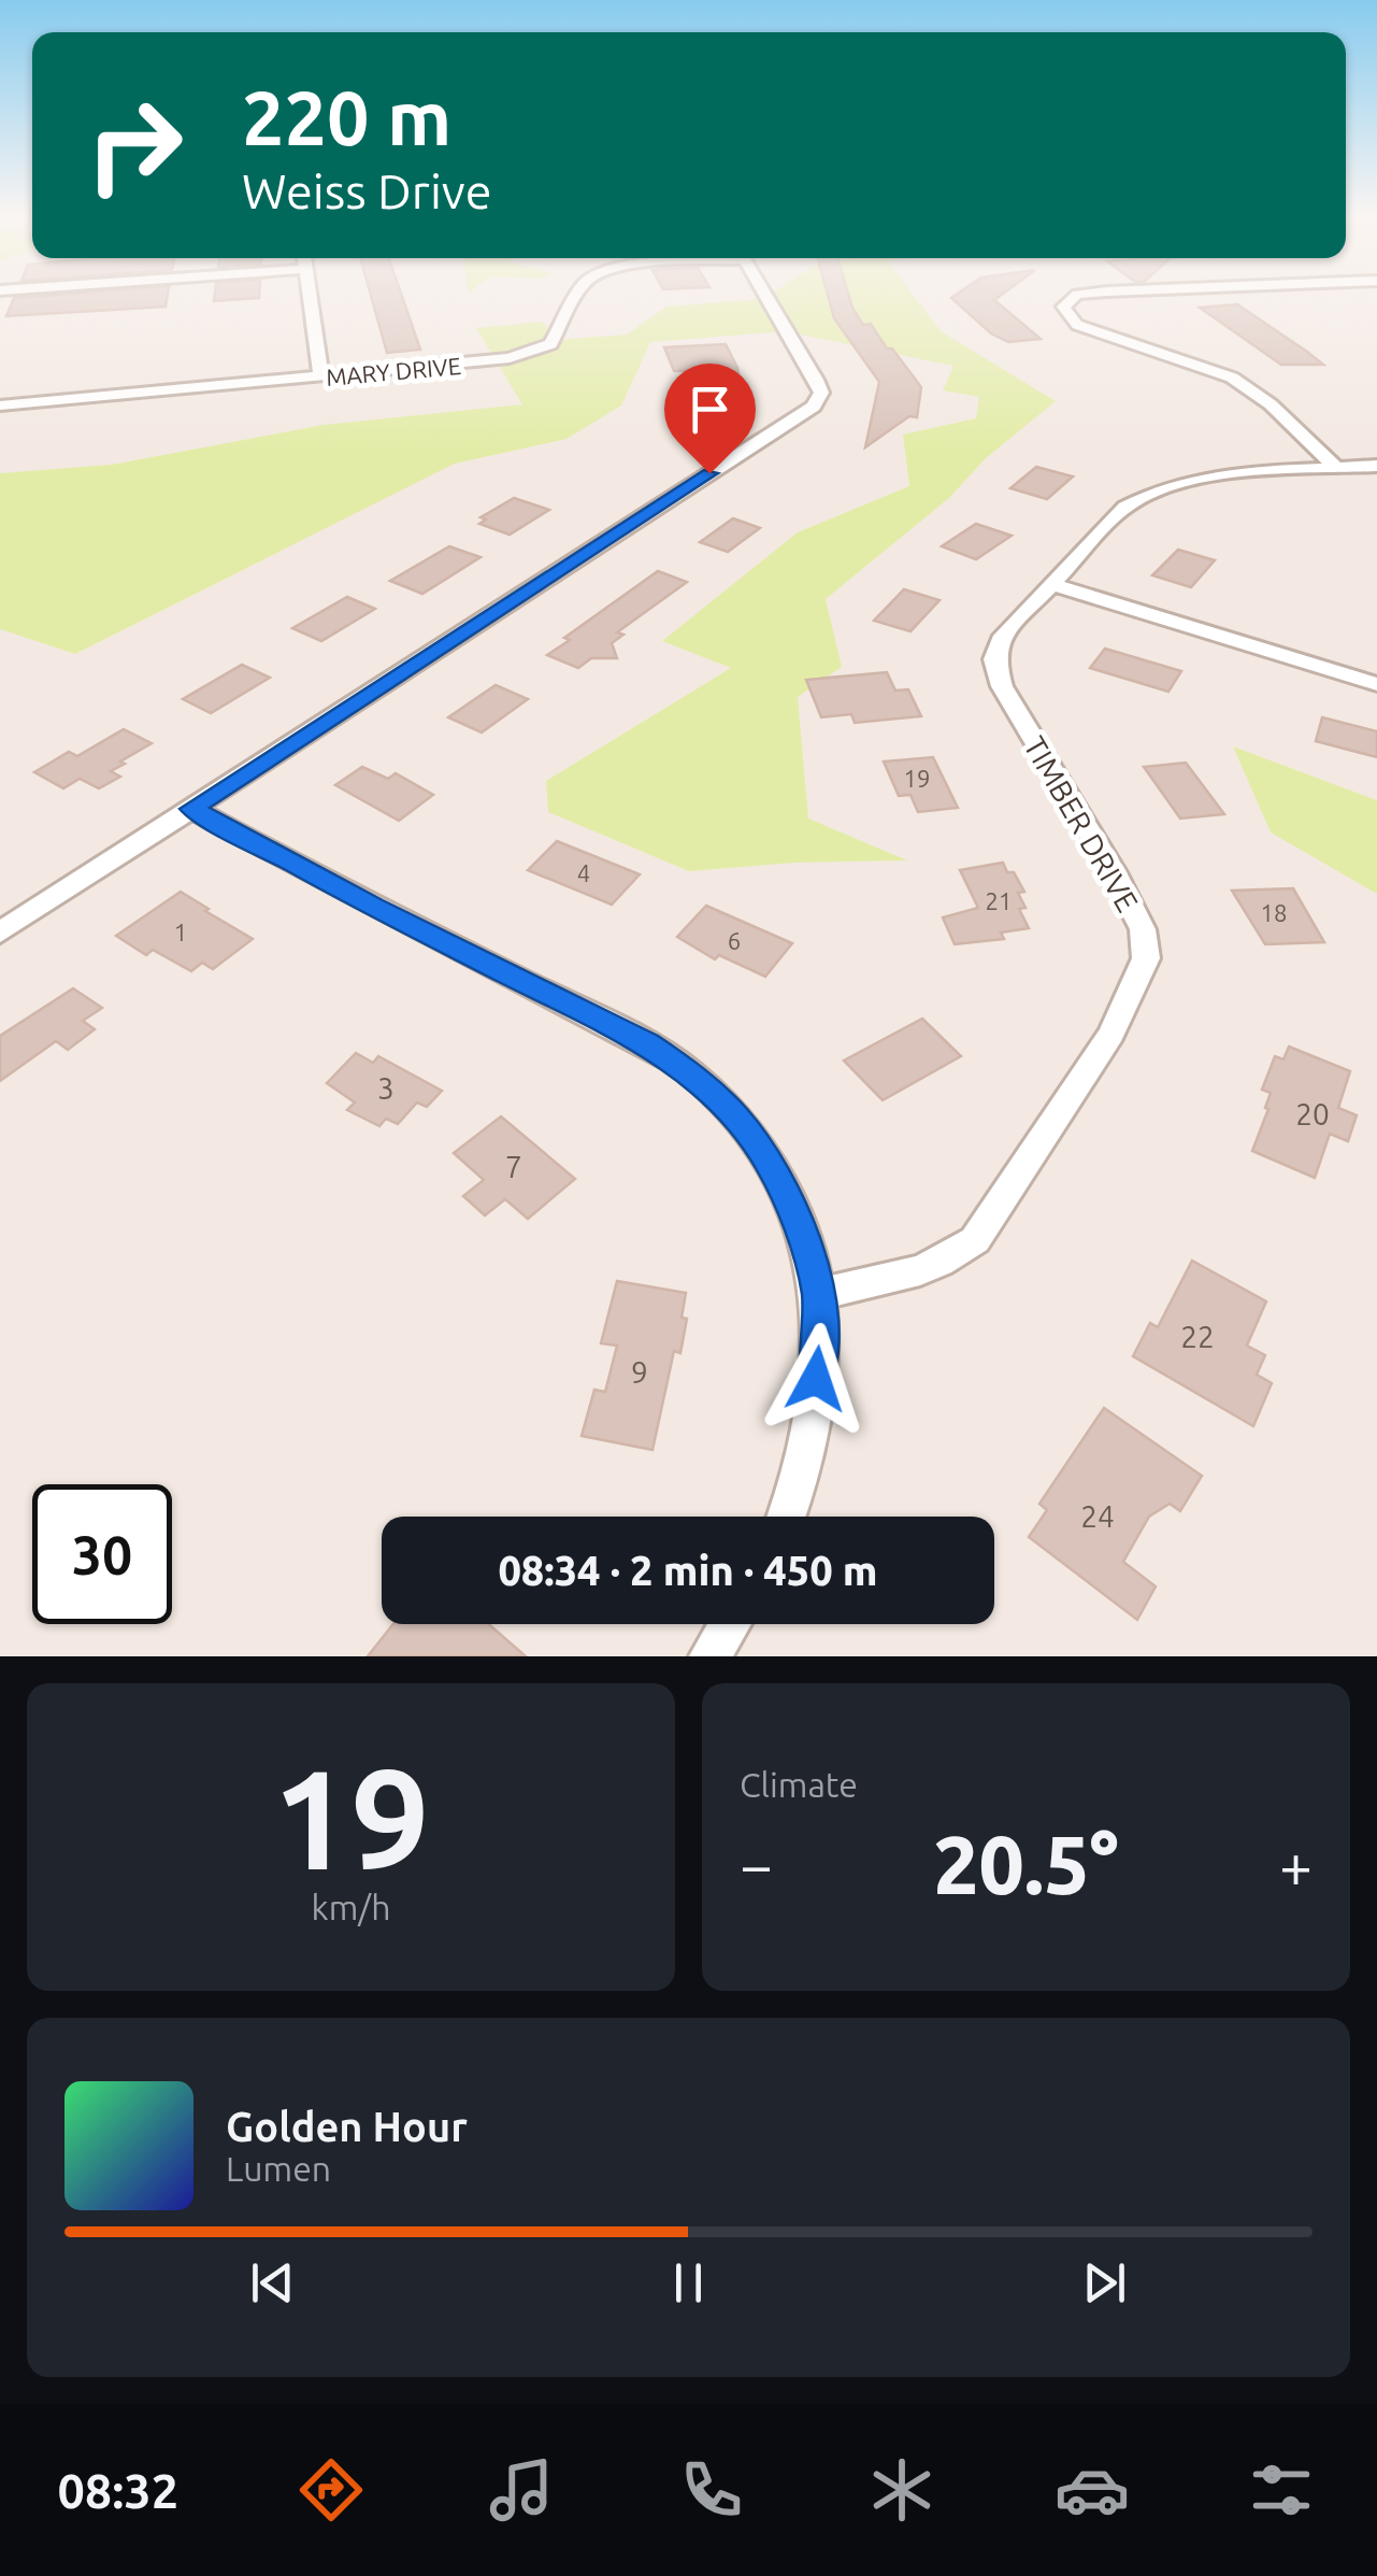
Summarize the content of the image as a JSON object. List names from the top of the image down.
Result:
{
  "streets": {
    "street": ["MARY DRIVE", "TIMBER DRIVE"]
  },
  "house_numbers": [
    "19",
    "4",
    "21",
    "18",
    "1",
    "6",
    "3",
    "20",
    "7",
    "22",
    "9",
    "24"
  ],
  "page": {
    "turn": ["220 m", "Weiss Drive"],
    "limit": "30",
    "trip": "08:34 · 2 min · 450 m",
    "tile": [
      ["19", "km/h"],
      "Climate"
    ],
    "heat": ["−", "20.5°", "+"],
    "song": ["Golden Hour", "Lumen"],
    "tabs": "08:32"
  }
}
